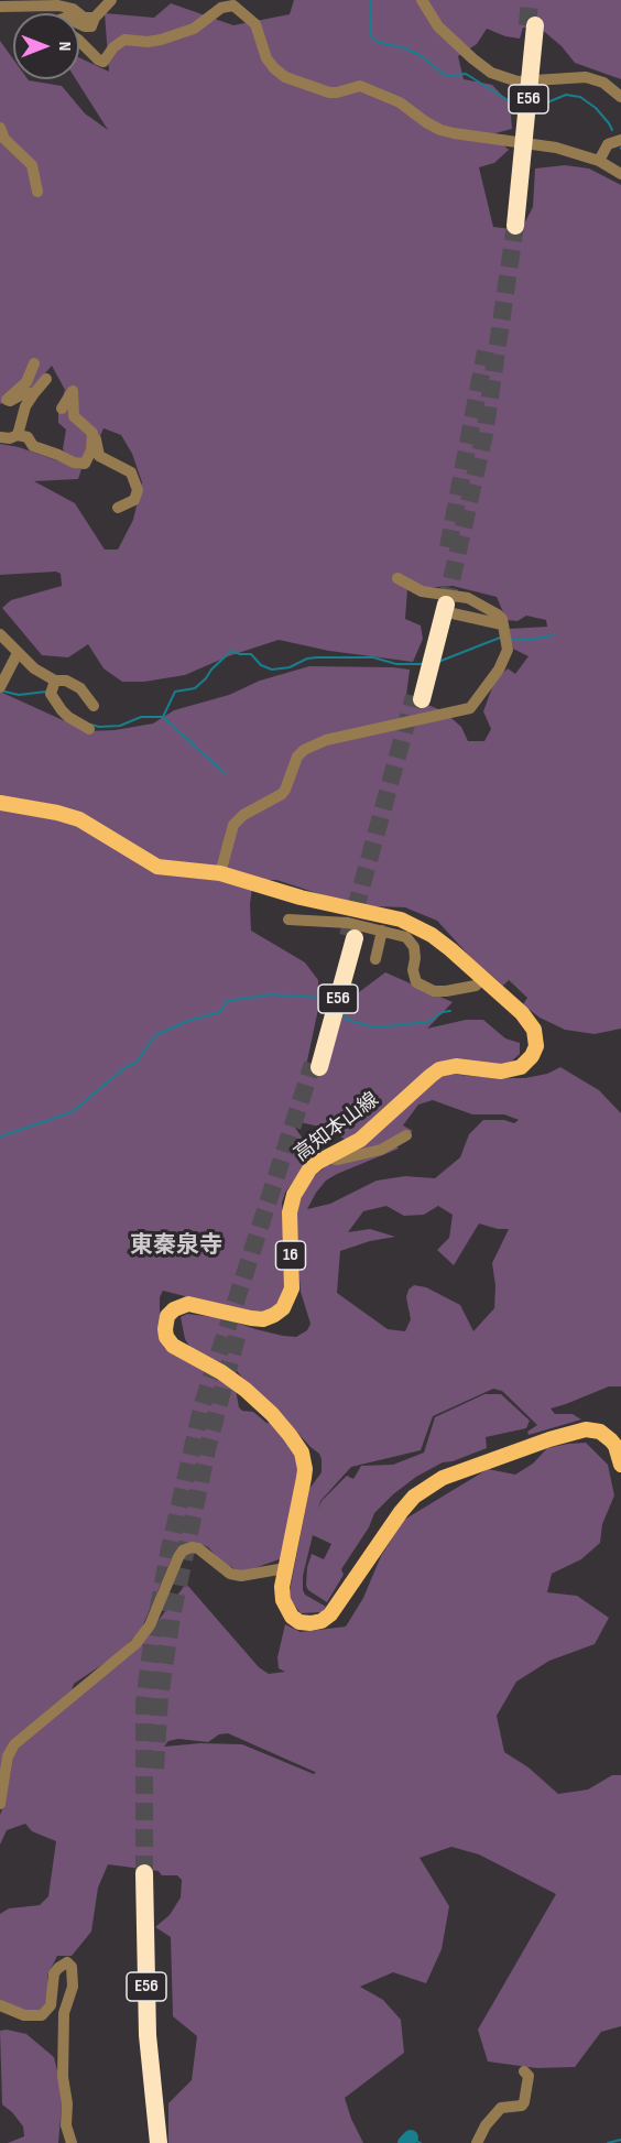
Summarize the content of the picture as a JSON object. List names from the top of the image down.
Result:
{
  "streets": {
    "highway": ["E56"],
    "main road": ["高知本山線", "16"]
  },
  "districts": ["東秦泉寺"],
  "north": "right"
}
